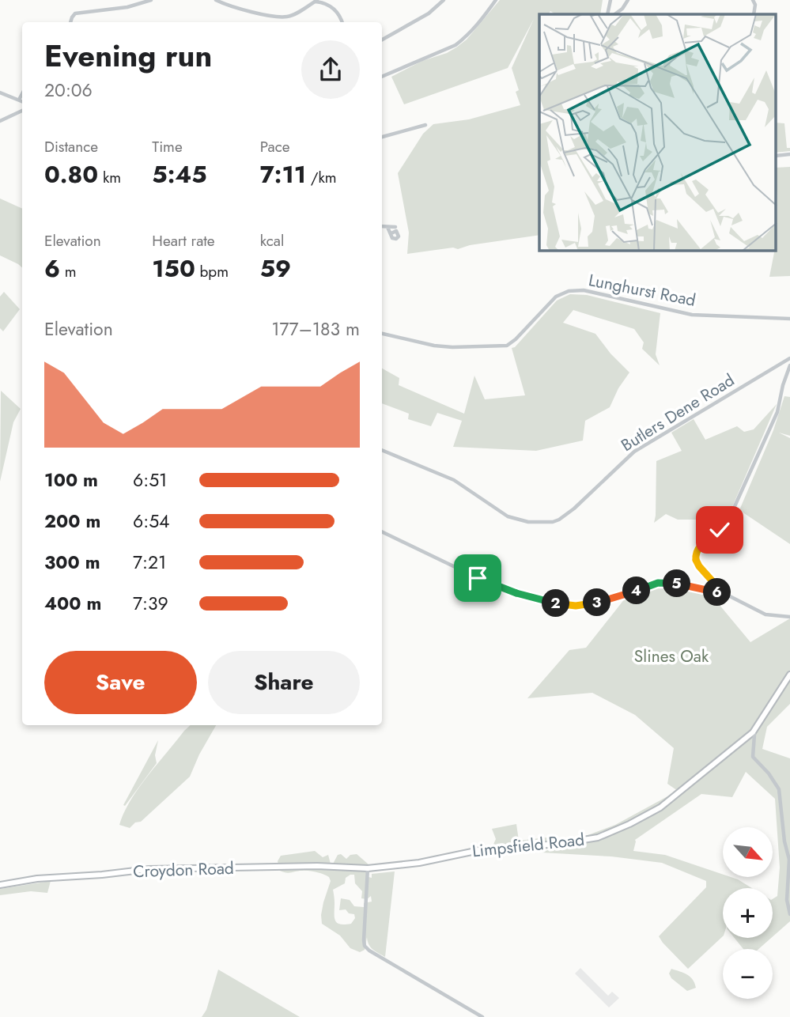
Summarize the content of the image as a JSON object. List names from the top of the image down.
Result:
{
  "streets": {
    "main road": ["Limpsfield Road", "Croydon Road"],
    "street": ["Lunghurst Road", "Butlers Dene Road"]
  },
  "crossings": [
    ["Limpsfield Road", "Croydon Road"]
  ],
  "parks": ["Slines Oak"],
  "north": "bottom right",
  "page": {
    "heading": ["Evening run", "20:06"],
    "stats": [
      ["Distance", "0.80 km"],
      ["Time", "5:45"],
      ["Pace", "7:11 /km"],
      ["Elevation", "6 m"],
      ["Heart rate", "150 bpm"],
      ["kcal", "59"]
    ],
    "chart": ["Elevation", "177–183 m"],
    "list": [
      {
        "name": "100 m",
        "note": "6:51"
      },
      {
        "name": "200 m",
        "note": "6:54"
      },
      {
        "name": "300 m",
        "note": "7:21"
      },
      {
        "name": "400 m",
        "note": "7:39"
      }
    ],
    "pins": [
      "5",
      "4",
      "6",
      "3",
      "2"
    ],
    "buttons": ["Save", "Share"],
    "map_buttons": ["+", "−"]
  }
}
